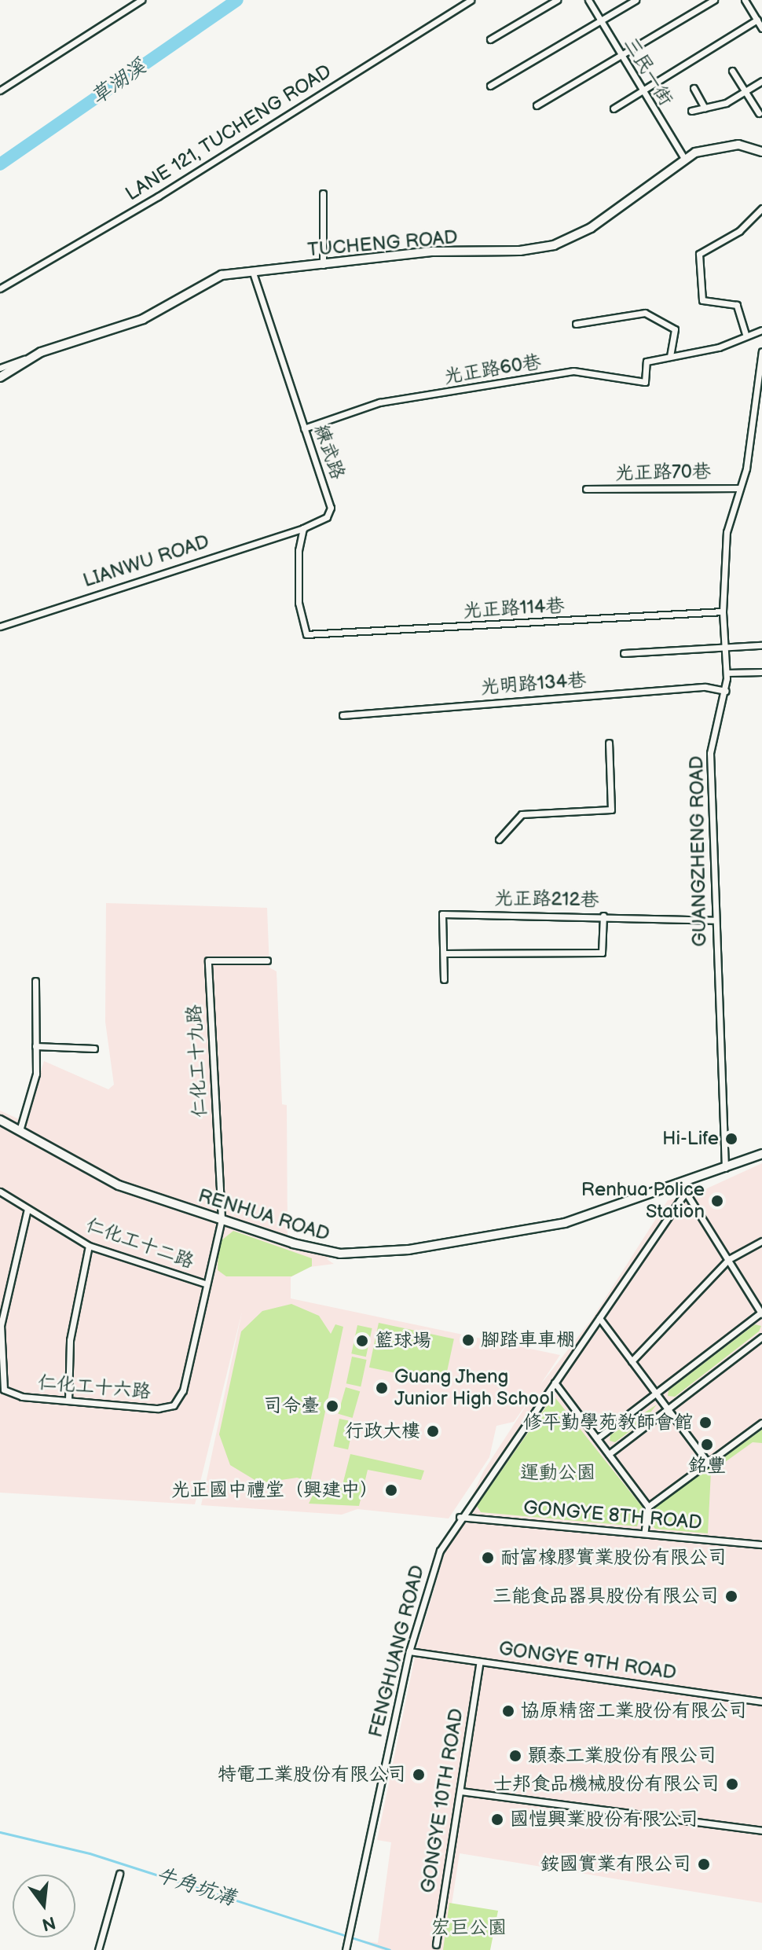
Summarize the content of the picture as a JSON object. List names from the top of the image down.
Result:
{
  "streets": {
    "street": [
      "三民一街",
      "LANE 121, TUCHENG ROAD",
      "TUCHENG ROAD",
      "光正路60巷",
      "練武路",
      "光正路70巷",
      "LIANWU ROAD",
      "光正路114巷",
      "光明路134巷",
      "GUANGZHENG ROAD",
      "光正路212巷",
      "仁化工十九路",
      "RENHUA ROAD",
      "仁化工十二路",
      "仁化工十六路",
      "GONGYE 8TH ROAD",
      "FENGHUANG ROAD",
      "GONGYE 9TH ROAD",
      "GONGYE 10TH ROAD"
    ]
  },
  "crossings": [
    ["三民一街", "TUCHENG ROAD"],
    ["TUCHENG ROAD", "練武路"],
    ["光正路60巷", "練武路"],
    ["練武路", "LIANWU ROAD"],
    ["練武路", "光正路114巷"],
    ["光正路70巷", "GUANGZHENG ROAD"],
    ["LIANWU ROAD", "光正路114巷"],
    ["光正路114巷", "GUANGZHENG ROAD"],
    ["光明路134巷", "GUANGZHENG ROAD"],
    ["GUANGZHENG ROAD", "光正路212巷"],
    ["GUANGZHENG ROAD", "RENHUA ROAD"],
    ["仁化工十九路", "RENHUA ROAD"],
    ["仁化工十九路", "仁化工十六路"],
    ["RENHUA ROAD", "仁化工十六路"],
    ["RENHUA ROAD", "FENGHUANG ROAD"],
    ["仁化工十二路", "仁化工十六路"],
    ["GONGYE 8TH ROAD", "FENGHUANG ROAD"],
    ["FENGHUANG ROAD", "GONGYE 9TH ROAD"],
    ["GONGYE 9TH ROAD", "GONGYE 10TH ROAD"]
  ],
  "water": ["草湖溪", "牛角坑溝"],
  "parks": ["運動公園", "宏巨公園"],
  "places": [
    "Hi-Life",
    "Renhua Police Station",
    "腳踏車車棚",
    "籃球場",
    "Guang Jheng Junior High School",
    "司令臺",
    "修平勤學苑教師會館",
    "行政大樓",
    "銘豐",
    "光正國中禮堂（興建中）",
    "耐富橡膠實業股份有限公司",
    "三能食品器具股份有限公司",
    "協原精密工業股份有限公司",
    "顥泰工業股份有限公司",
    "特電工業股份有限公司",
    "士邦食品機械股份有限公司",
    "國愷興業股份有限公司",
    "銨國實業有限公司"
  ],
  "north": "bottom"
}
